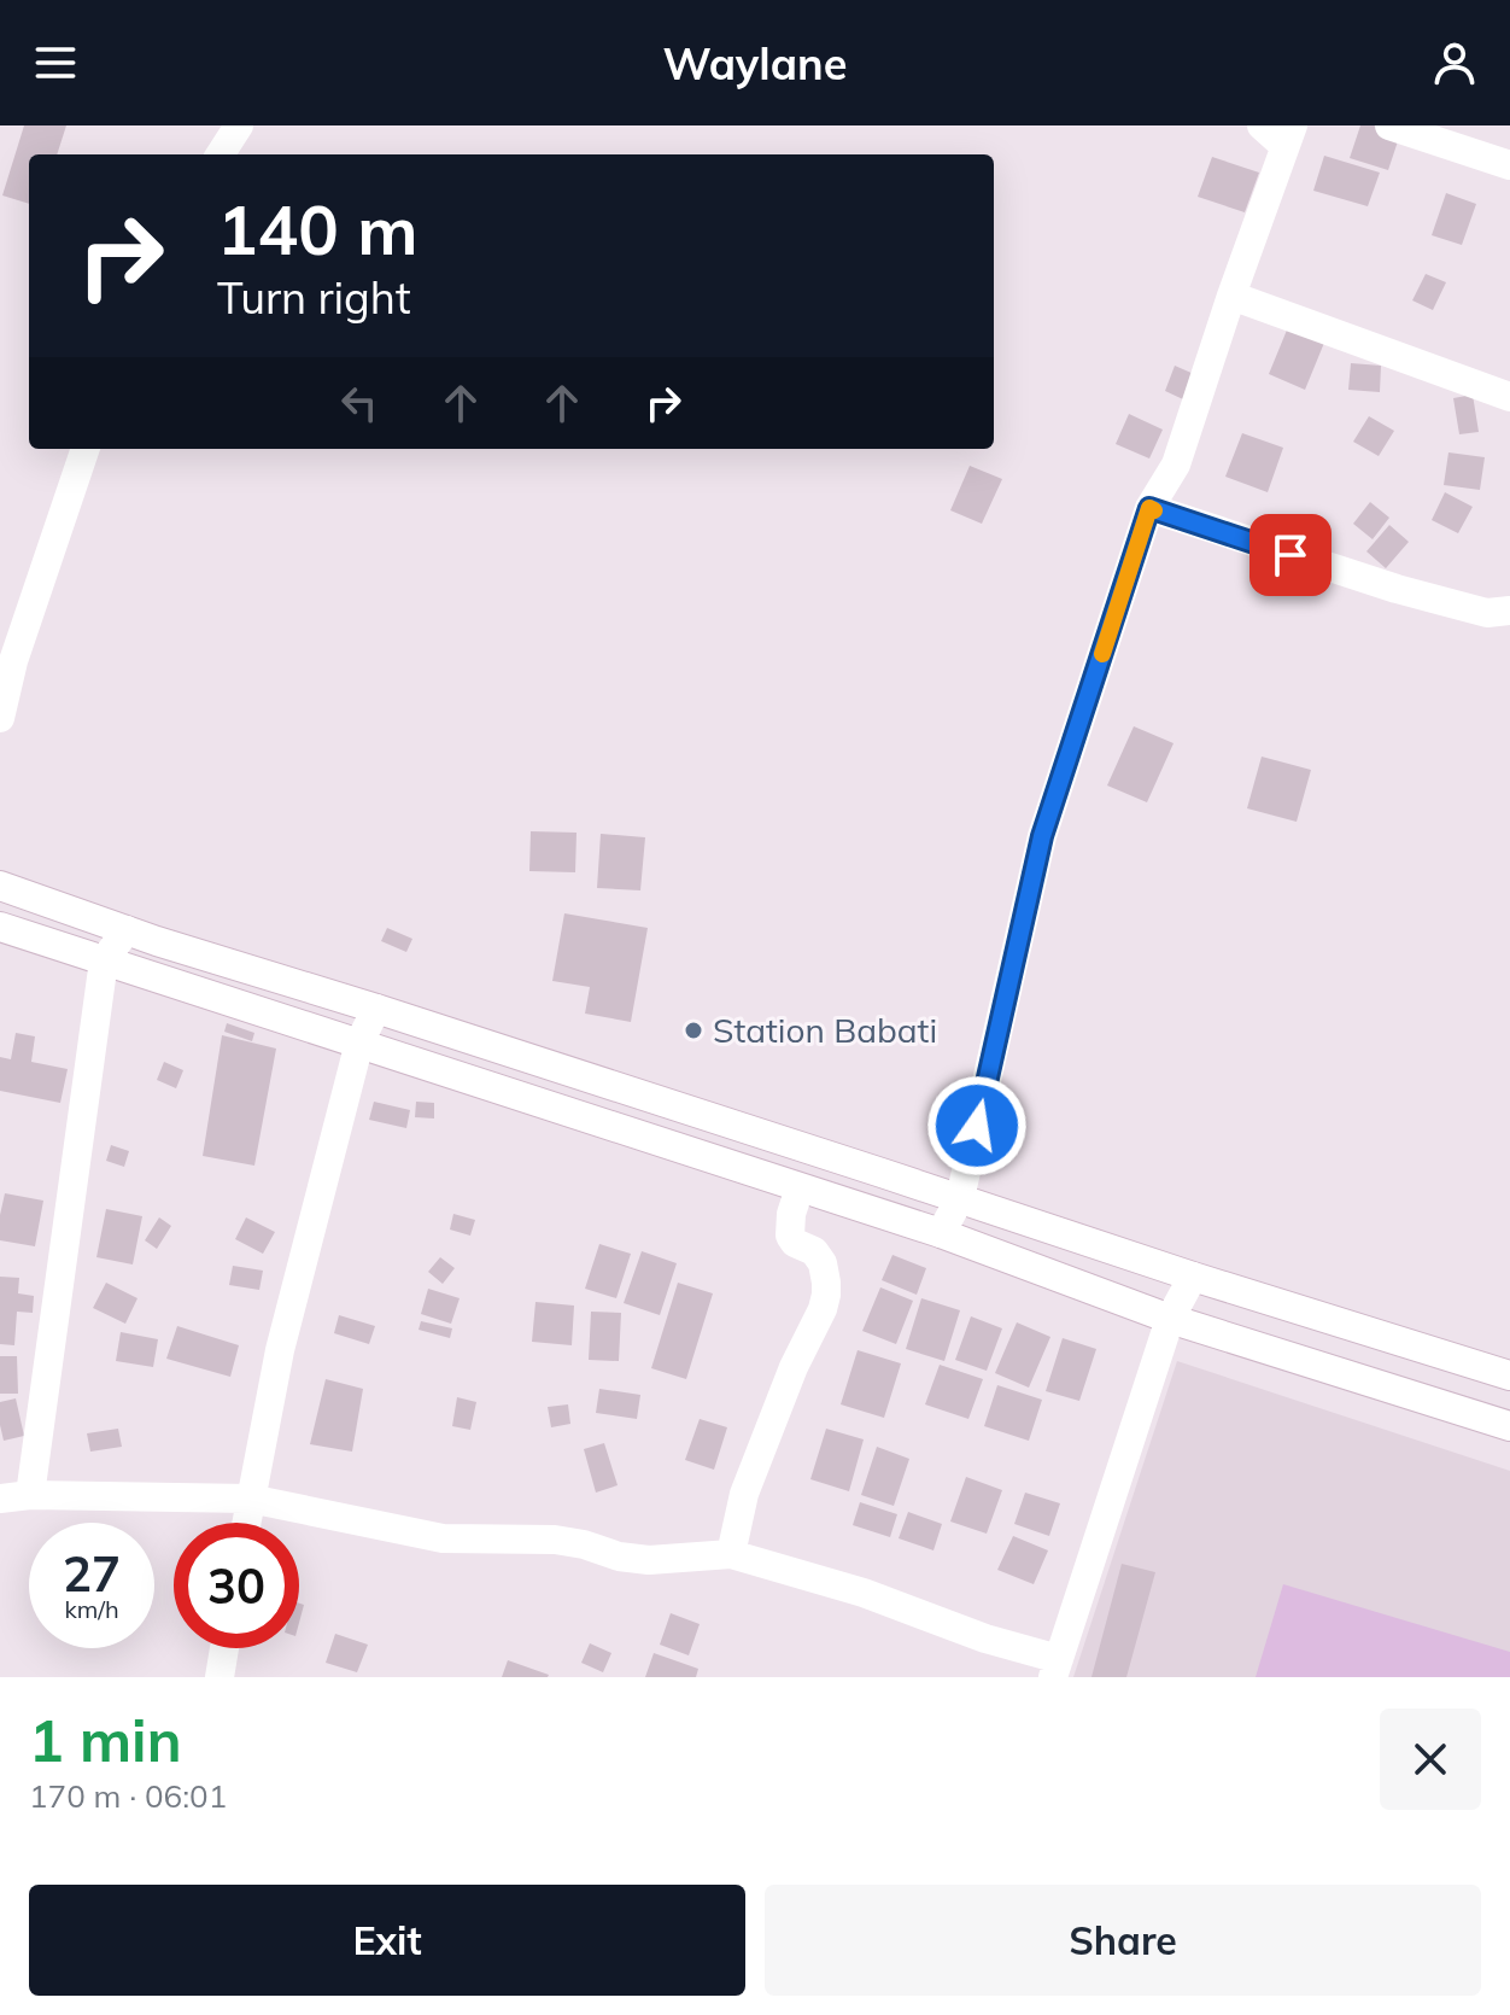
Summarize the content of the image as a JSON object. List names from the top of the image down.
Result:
{
  "places": ["Station Babati"],
  "page": {
    "header": "Waylane",
    "turn": ["140 m", "Turn right"],
    "speed": "27 km/h",
    "limit": "30",
    "heading": ["1 min", "170 m · 06:01"],
    "buttons": ["Exit", "Share"]
  }
}
